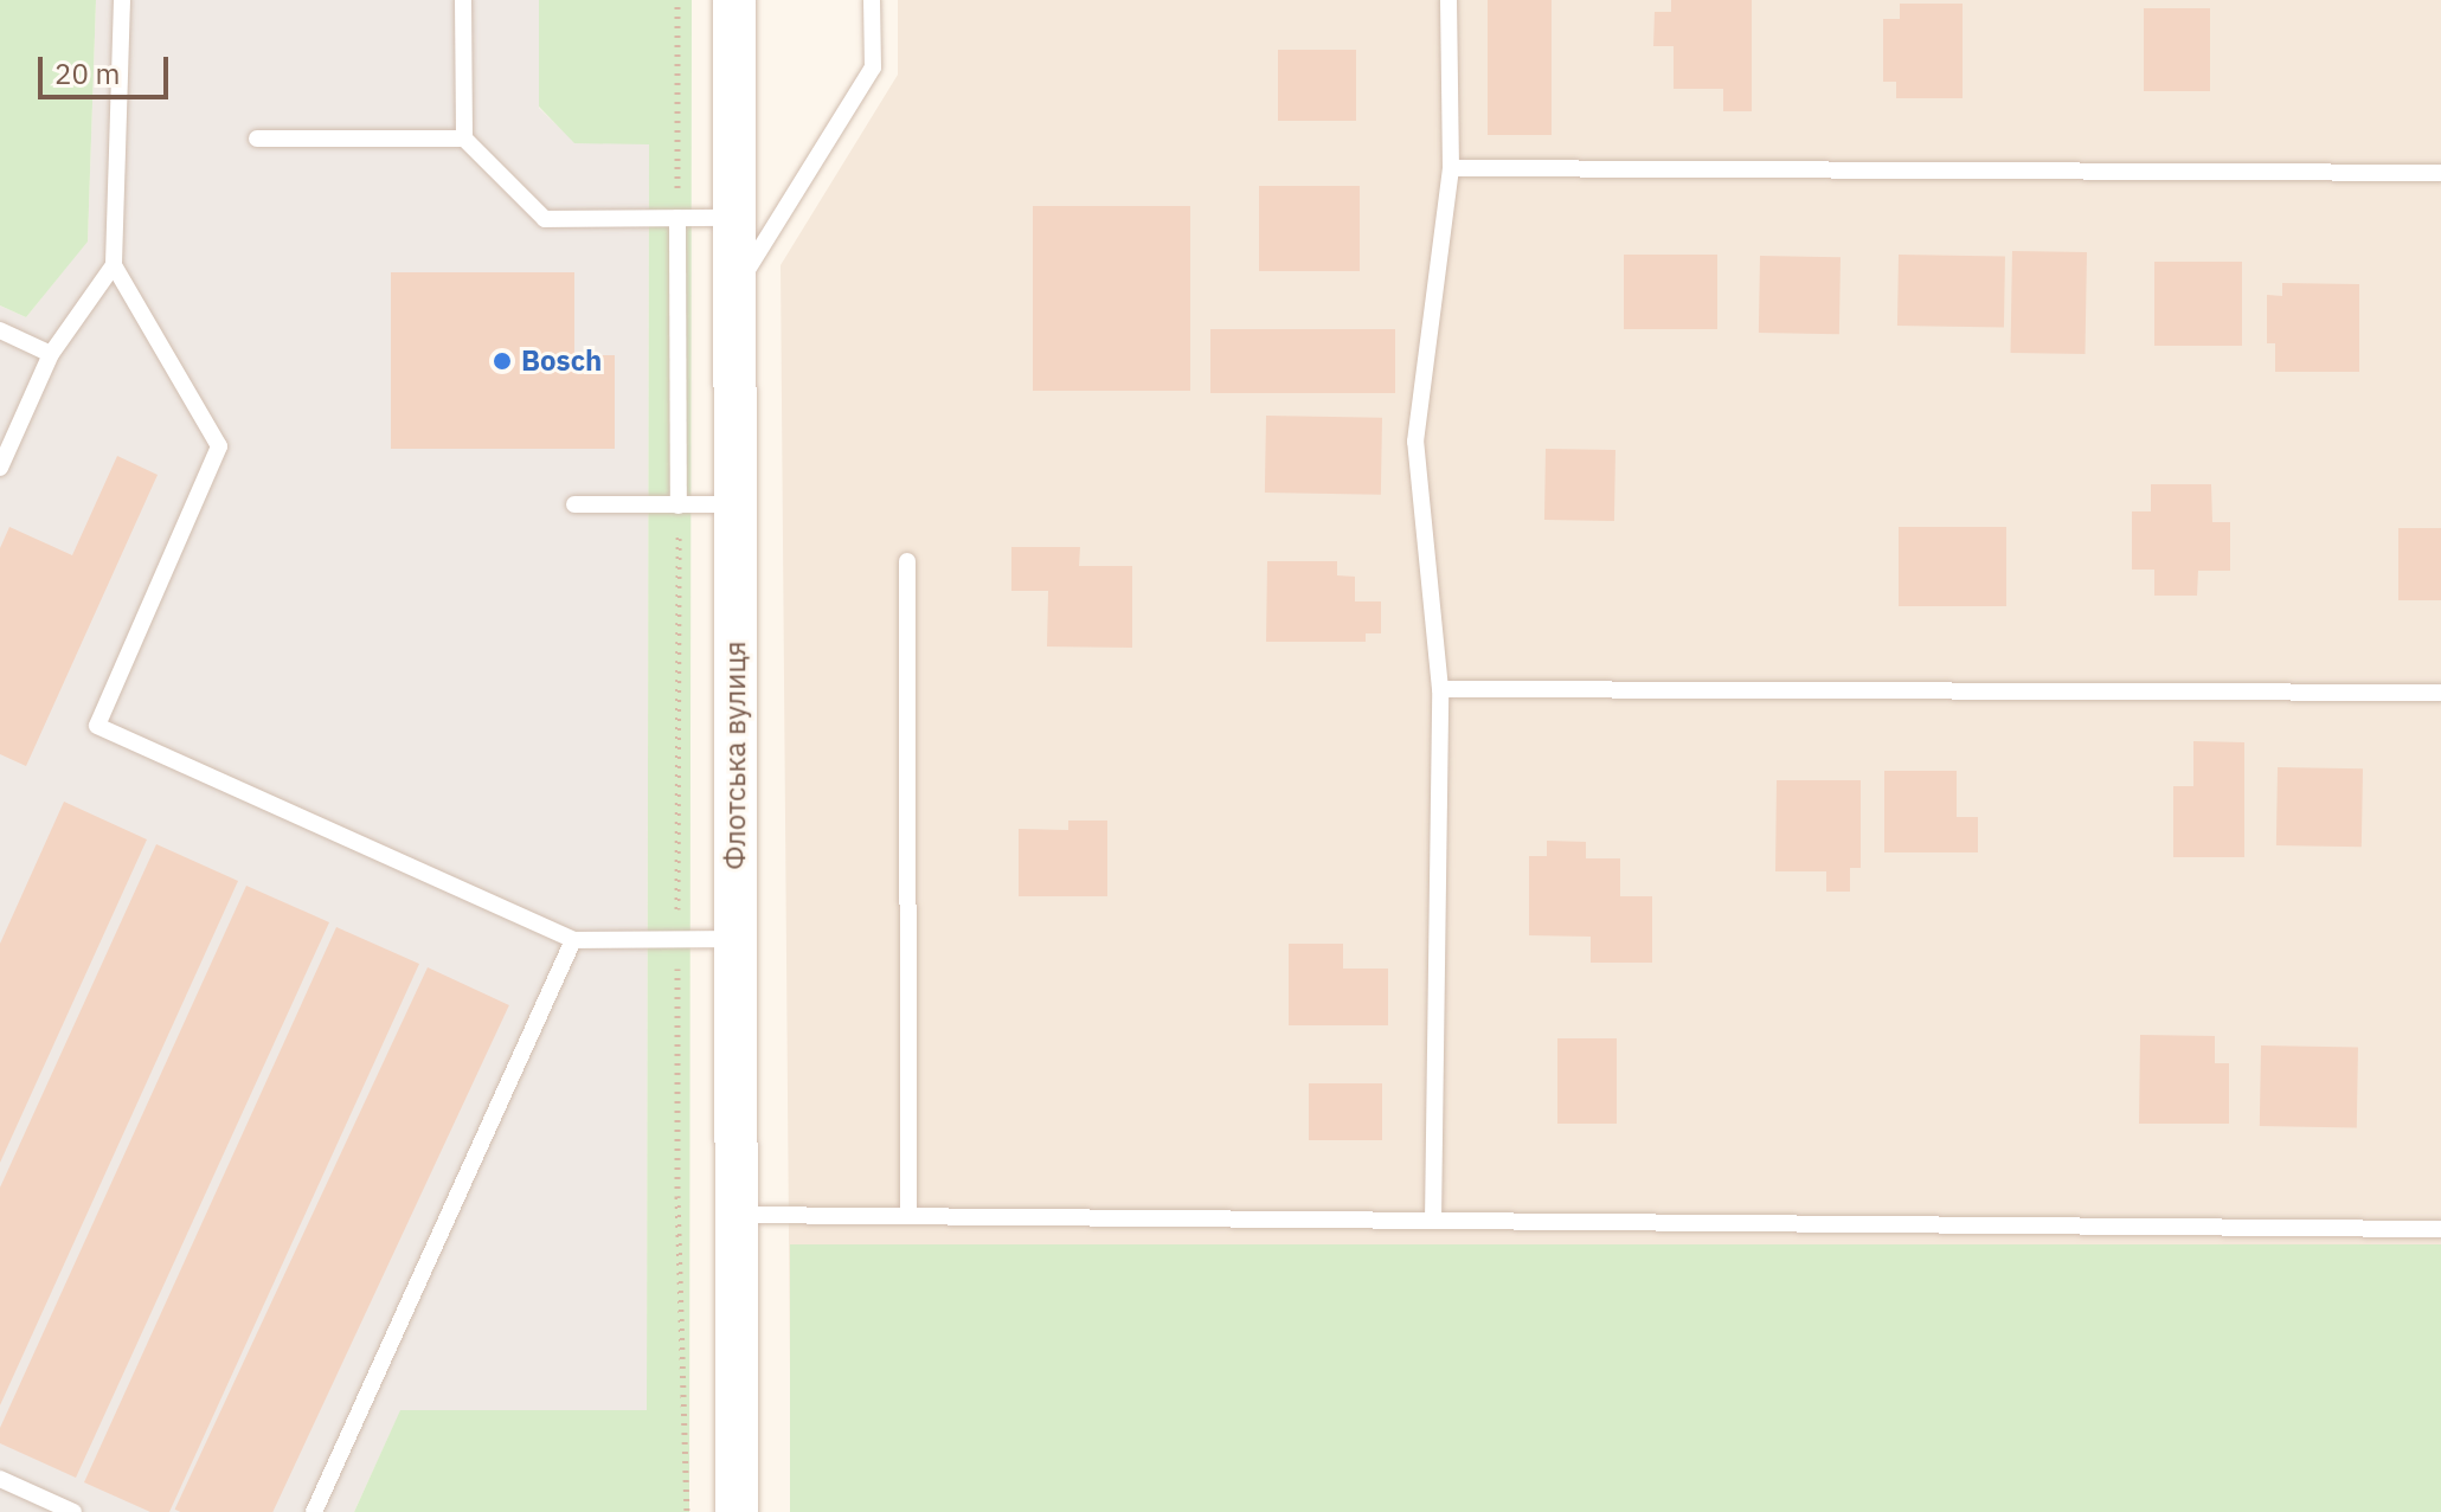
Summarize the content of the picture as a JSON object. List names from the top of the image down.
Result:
{
  "streets": {
    "street": ["Флотська вулиця"]
  },
  "places": ["Bosch"],
  "scale_bar": "20 m"
}
